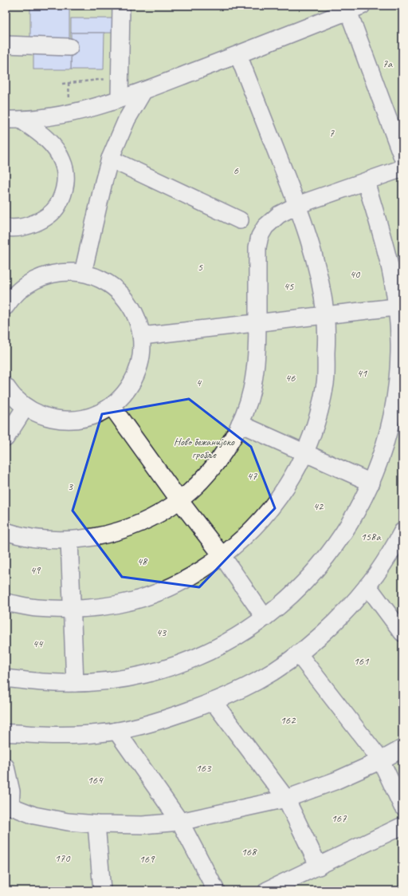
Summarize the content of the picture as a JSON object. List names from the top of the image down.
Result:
{
  "parks": [
    "7a",
    "7",
    "6",
    "5",
    "40",
    "45",
    "41",
    "46",
    "4",
    "Ново бежанијско гробље",
    "47",
    "3",
    "42",
    "158a",
    "48",
    "49",
    "43",
    "44",
    "161",
    "162",
    "163",
    "164",
    "167",
    "168",
    "170",
    "169"
  ]
}
